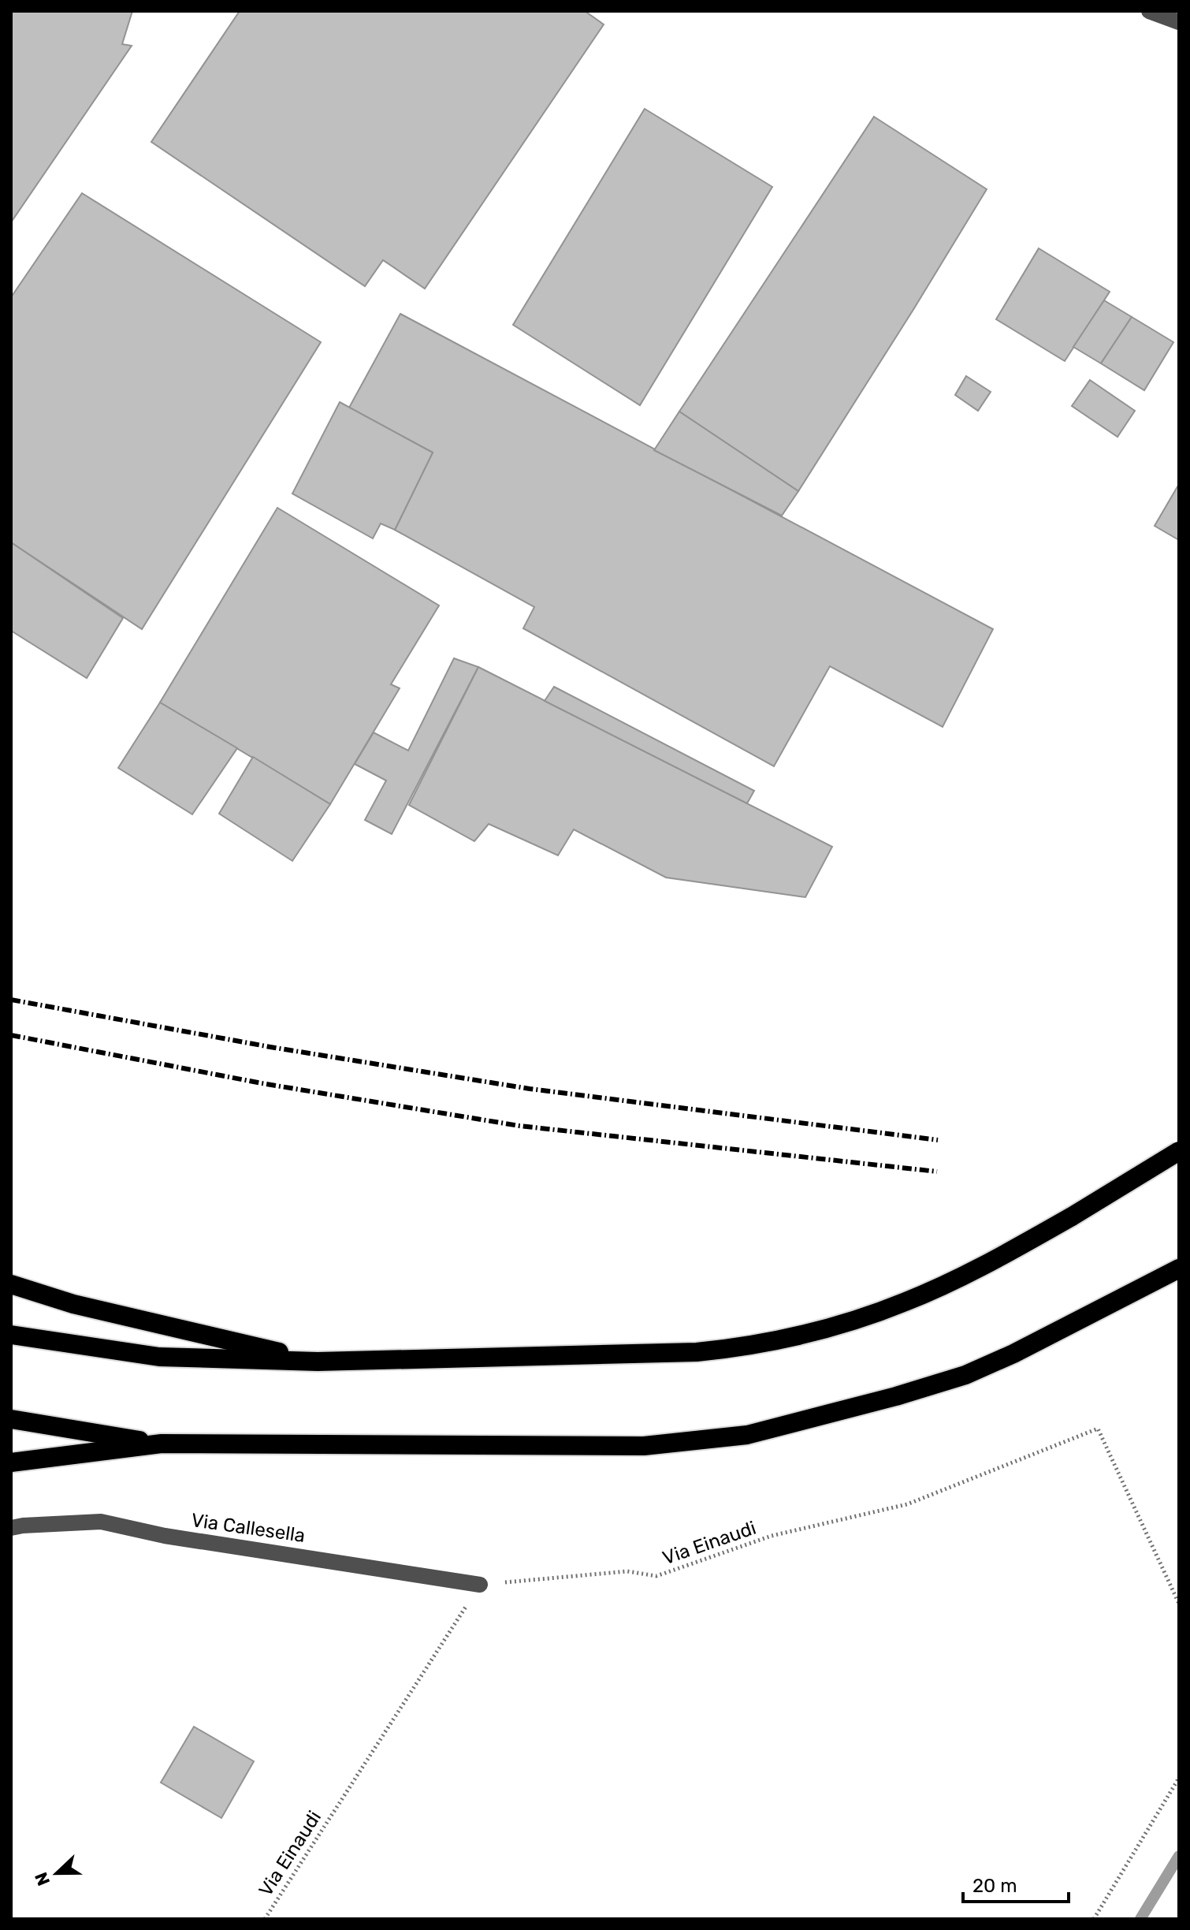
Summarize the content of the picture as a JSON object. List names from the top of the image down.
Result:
{
  "streets": {
    "street": ["Via Callesella"],
    "path": ["Via Einaudi"]
  },
  "crossings": [
    ["Via Callesella", "Via Einaudi"]
  ],
  "scale_bar": "20 m",
  "north": "left"
}
